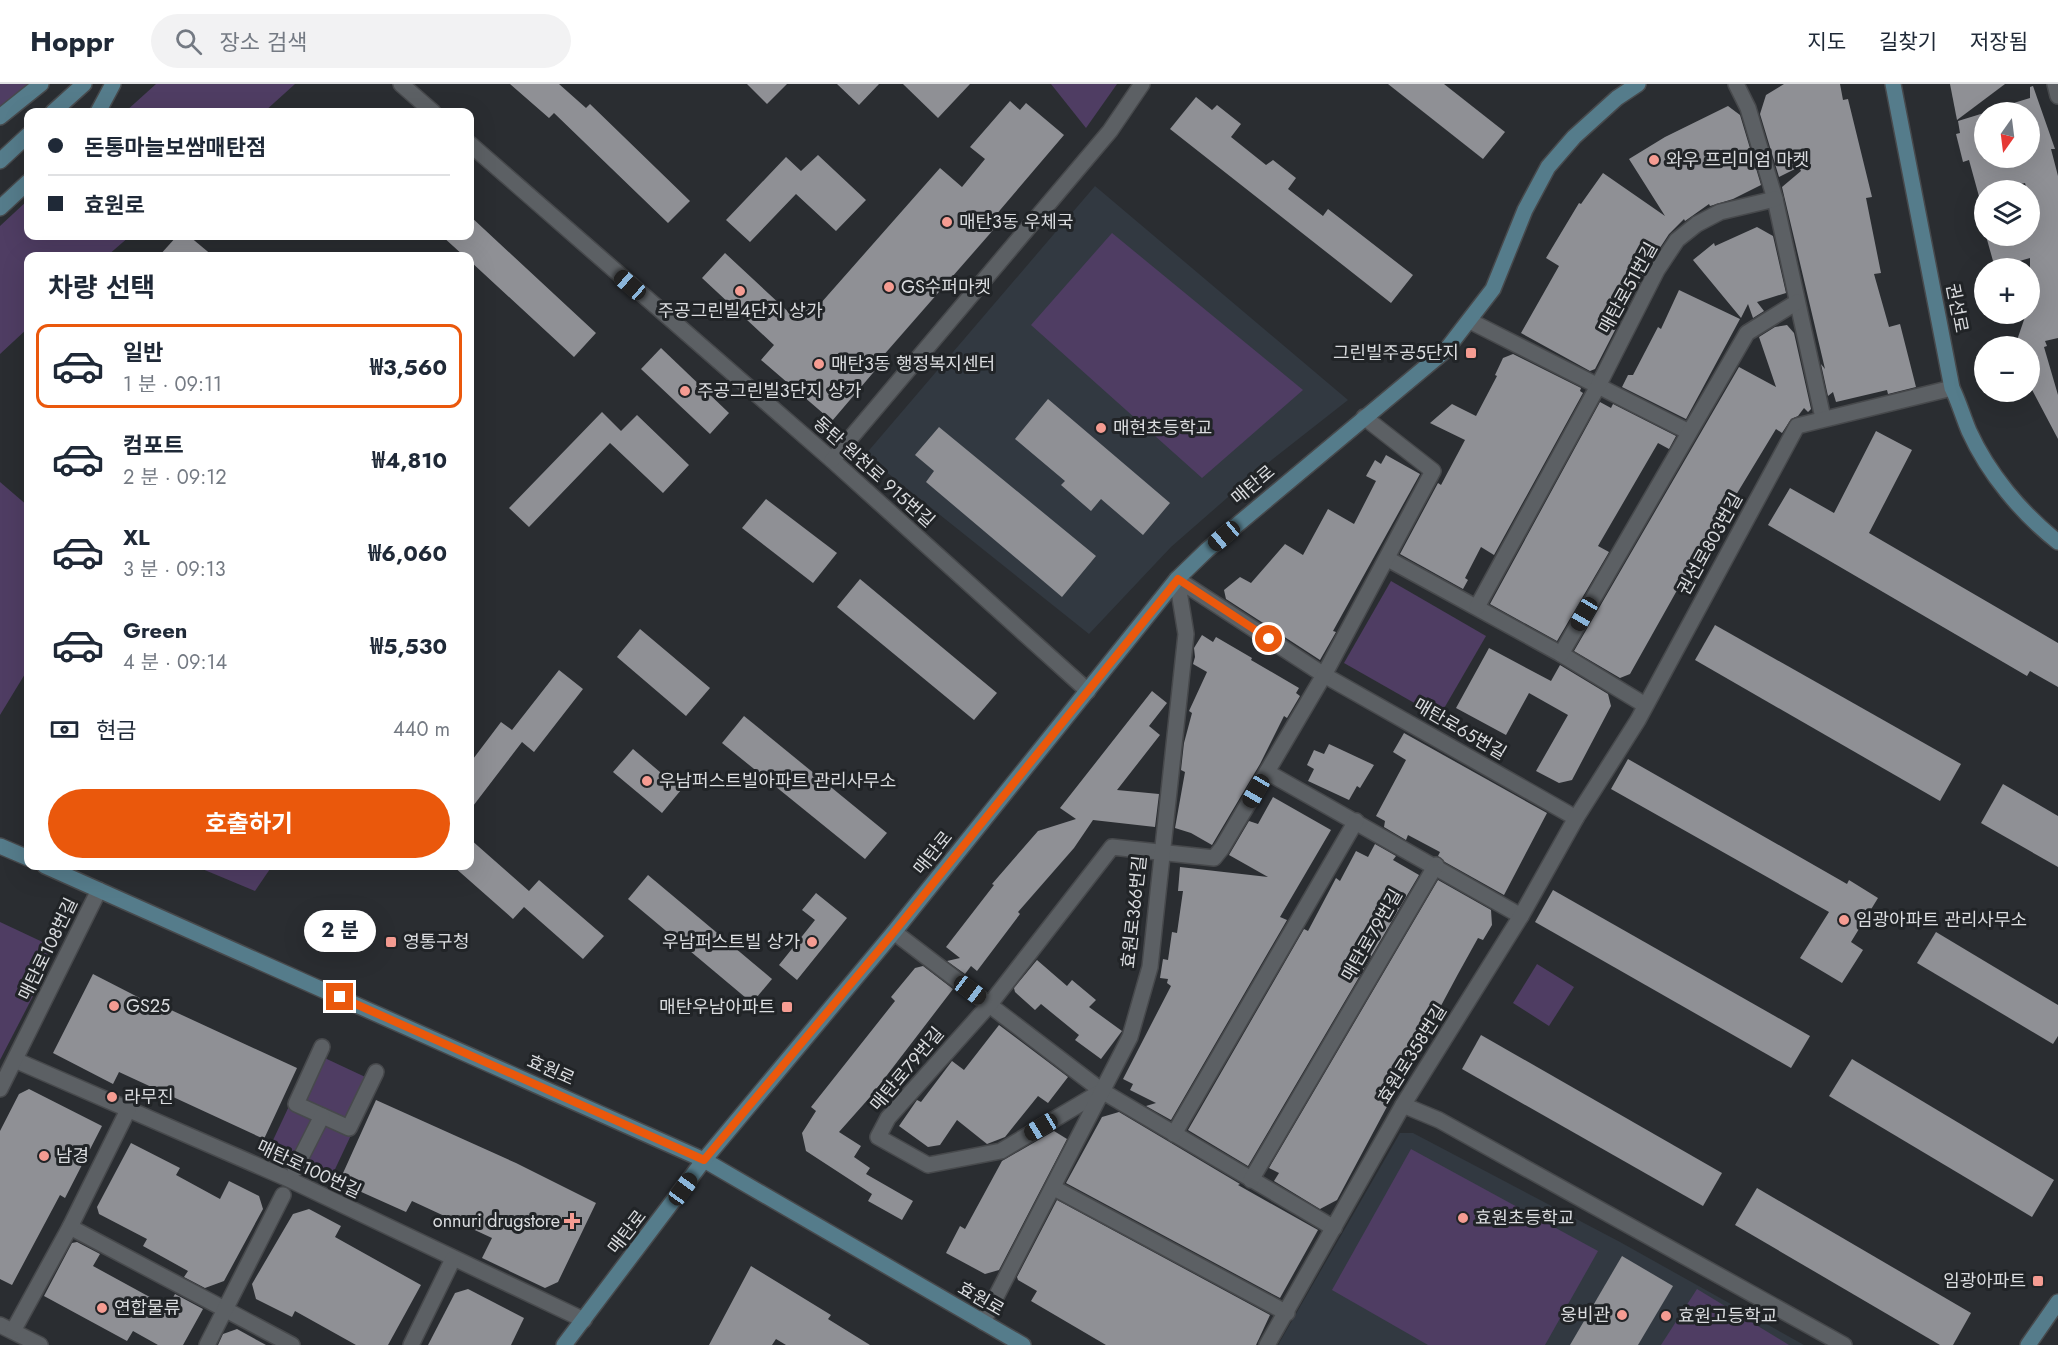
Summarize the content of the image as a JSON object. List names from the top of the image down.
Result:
{
  "streets": {
    "street": [
      "매탄로51번길",
      "권선로",
      "동탄 원천로 915번길",
      "매탄로",
      "권선로803번길",
      "매탄로65번길",
      "효원로366번길",
      "매탄로79번길",
      "매탄로108번길",
      "효원로358번길",
      "효원로",
      "매탄로100번길"
    ]
  },
  "crossings": [
    ["권선로", "권선로803번길"],
    ["동탄 원천로 915번길", "매탄로"],
    ["매탄로", "매탄로65번길"],
    ["매탄로", "효원로366번길"],
    ["매탄로", "효원로"],
    ["매탄로", "매탄로100번길"],
    ["권선로803번길", "매탄로65번길"],
    ["권선로803번길", "효원로358번길"],
    ["매탄로65번길", "효원로366번길"],
    ["매탄로65번길", "효원로358번길"],
    ["효원로366번길", "매탄로79번길"],
    ["효원로366번길", "효원로"],
    ["매탄로108번길", "효원로"],
    ["매탄로108번길", "매탄로100번길"]
  ],
  "places": {
    "other": [
      "와우 프리미엄 마켓",
      "매탄3동 우체국",
      "GS수퍼마켓",
      "주공그린빌4단지 상가",
      "매탄3동 행정복지센터",
      "주공그린빌3단지 상가",
      "매현초등학교",
      "우남퍼스트빌아파트 관리사무소",
      "임광아파트 관리사무소",
      "우남퍼스트빌 상가",
      "GS25",
      "라무진",
      "남경",
      "효원초등학교",
      "연합물류",
      "웅비관",
      "효원고등학교"
    ],
    "transit": [
      "그린빌주공5단지",
      "영통구청",
      "매탄우남아파트",
      "임광아파트"
    ],
    "health": ["onnuri drugstore"]
  },
  "north": "bottom",
  "page": {
    "header": "Hoppr",
    "search": "장소 검색",
    "nav": ["지도", "길찾기", "저장됨"],
    "map_buttons": ["+", "−"],
    "banner": ["돈통마늘보쌈매탄점", "효원로"],
    "heading": "차량 선택",
    "list": [
      {
        "name": "일반",
        "note": "1 분 · 09:11",
        "value": "₩3,560"
      },
      {
        "name": "컴포트",
        "note": "2 분 · 09:12",
        "value": "₩4,810"
      },
      {
        "name": "XL",
        "note": "3 분 · 09:13",
        "value": "₩6,060"
      },
      {
        "name": "Green",
        "note": "4 분 · 09:14",
        "value": "₩5,530"
      }
    ],
    "pay": ["현금", "440 m"],
    "buttons": "호출하기",
    "bubble": "2 분"
  }
}
